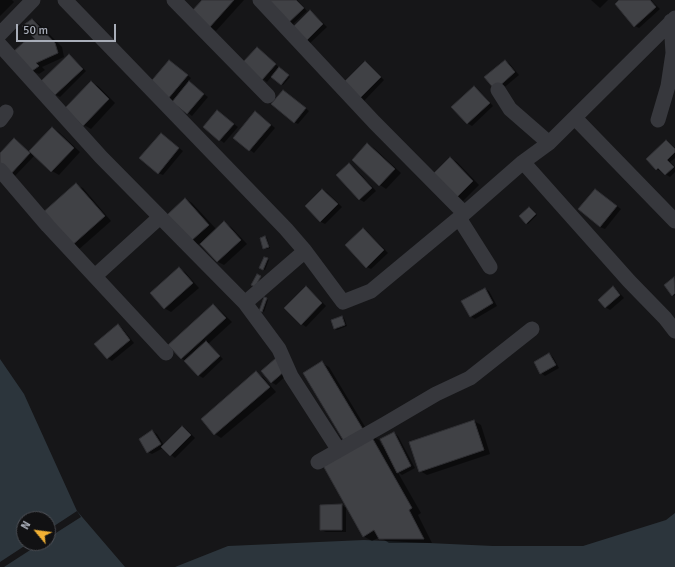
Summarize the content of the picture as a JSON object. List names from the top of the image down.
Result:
{
  "scale_bar": "50 m",
  "north": "top left"
}
